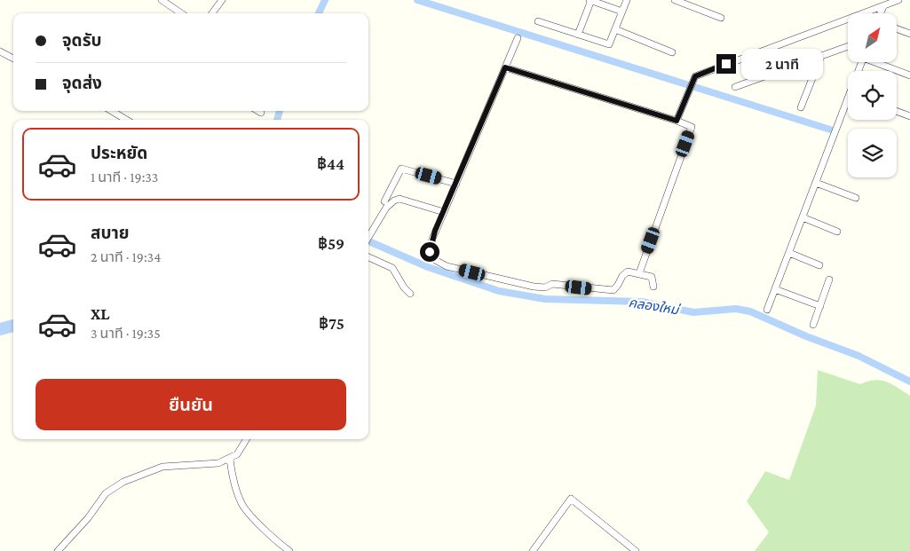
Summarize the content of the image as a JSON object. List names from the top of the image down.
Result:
{
  "water": ["คลองใหม่"],
  "north": "top right",
  "page": {
    "banner": ["จุดรับ", "จุดส่ง"],
    "bubble": "2 นาที",
    "list": [
      {
        "name": "ประหยัด",
        "note": "1 นาที · 19:33",
        "value": "฿44"
      },
      {
        "name": "สบาย",
        "note": "2 นาที · 19:34",
        "value": "฿59"
      },
      {
        "name": "XL",
        "note": "3 นาที · 19:35",
        "value": "฿75"
      }
    ],
    "buttons": "ยืนยัน"
  }
}
